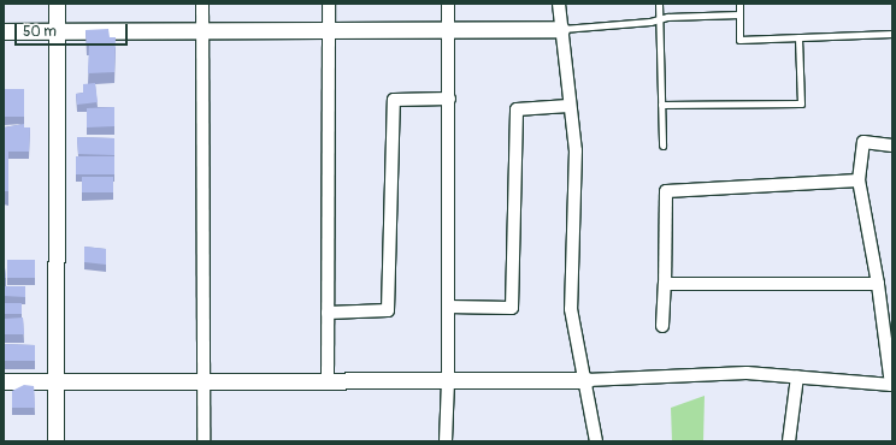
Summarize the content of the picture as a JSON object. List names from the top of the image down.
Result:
{
  "scale_bar": "50 m"
}
